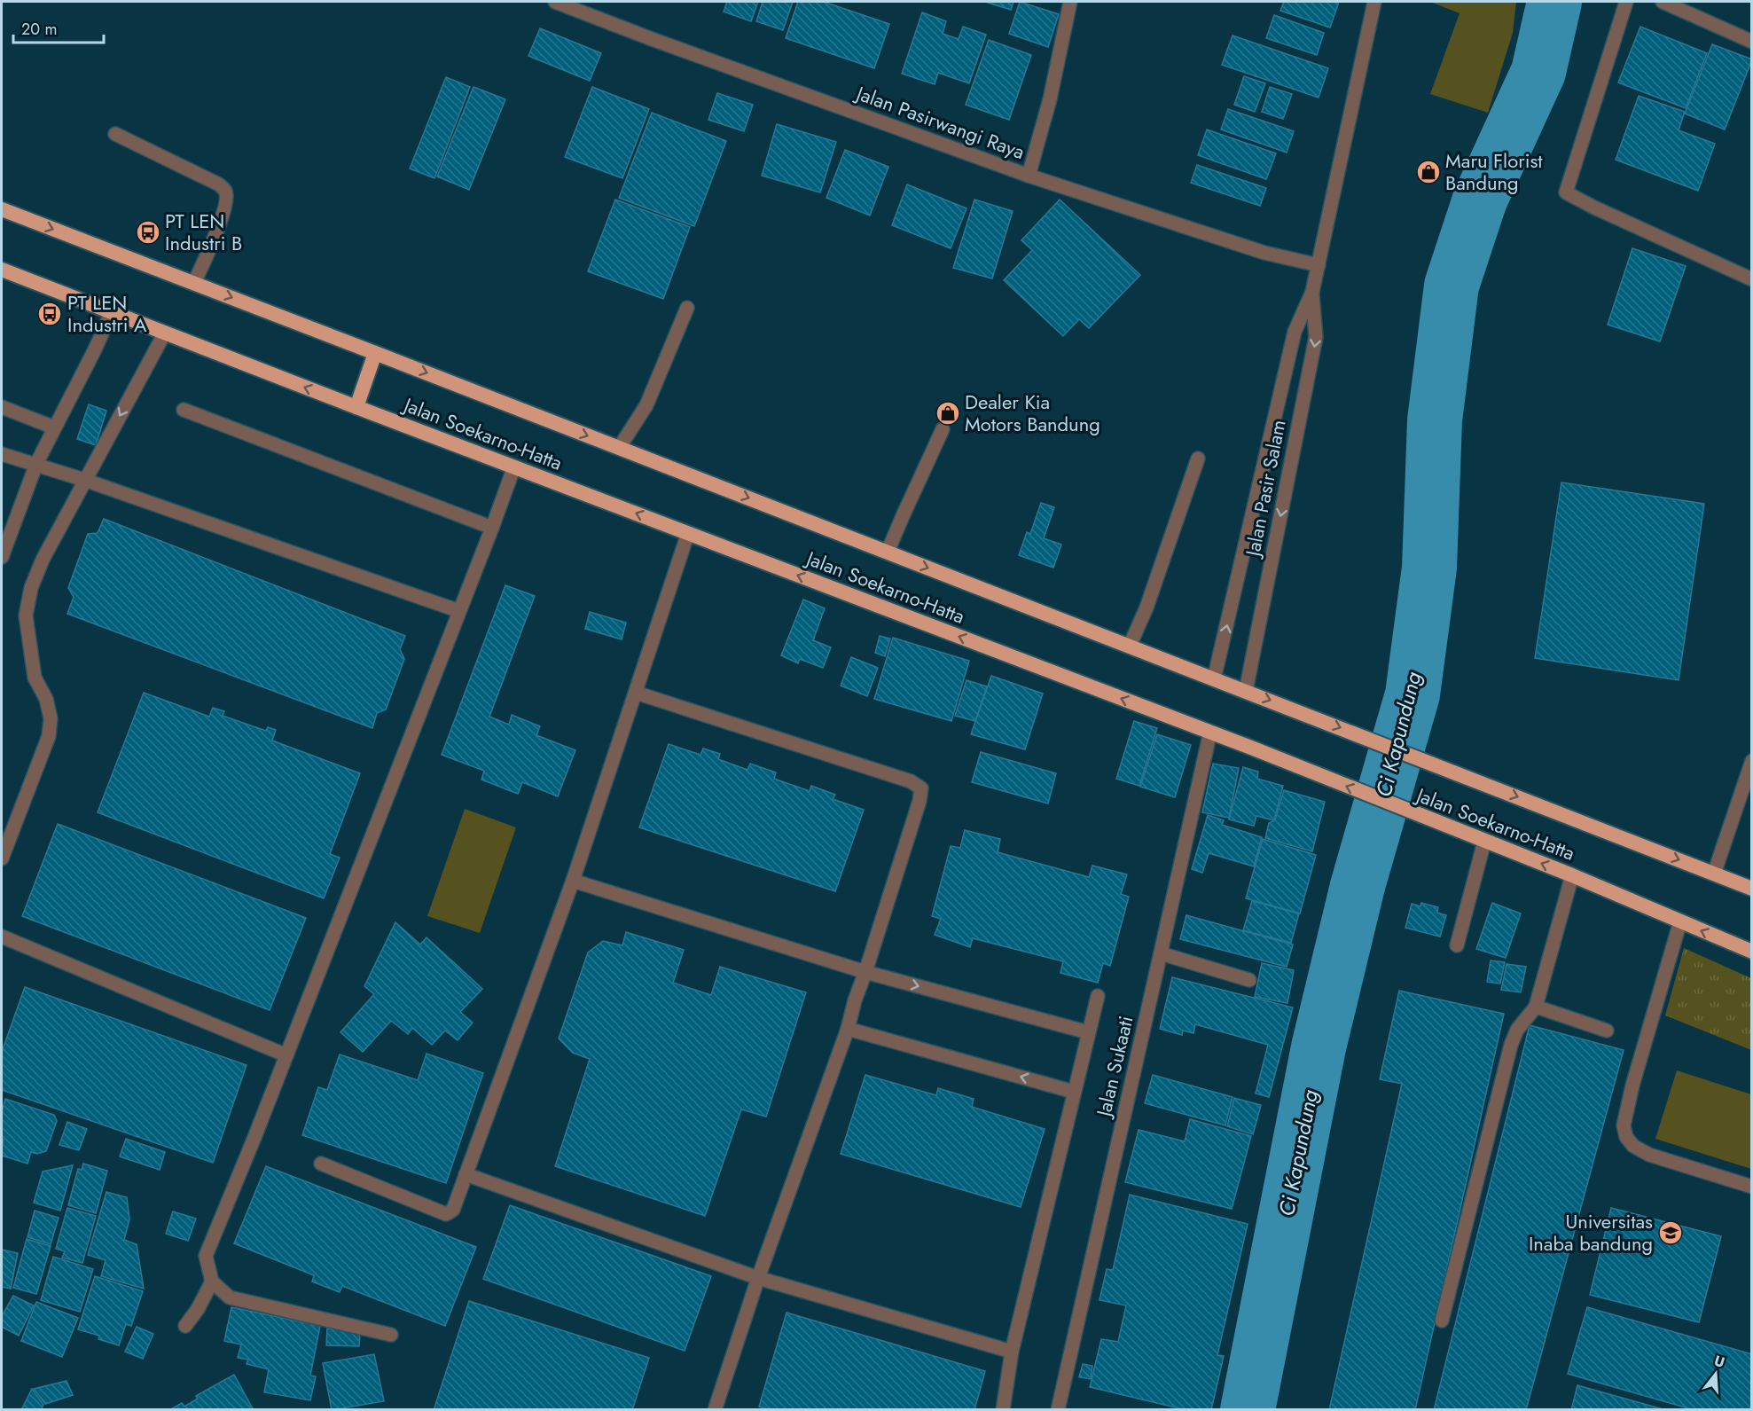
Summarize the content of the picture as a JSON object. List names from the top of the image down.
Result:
{
  "streets": {
    "highway": ["Jalan Soekarno-Hatta"],
    "street": ["Jalan Pasirwangi Raya", "Jalan Pasir Salam", "Jalan Sukaati"]
  },
  "crossings": [
    ["Jalan Pasirwangi Raya", "Jalan Pasir Salam"],
    ["Jalan Soekarno-Hatta", "Jalan Pasir Salam"],
    ["Jalan Soekarno-Hatta", "Jalan Sukaati"]
  ],
  "water": ["Ci Kapundung"],
  "places": {
    "shop": ["Maru Florist Bandung", "Dealer Kia Motors Bandung"],
    "bus stop": ["PT LEN Industri B", "PT LEN Industri A"],
    "school or university": ["Universitas Inaba bandung"]
  },
  "scale_bar": "20 m",
  "north": "top"
}
